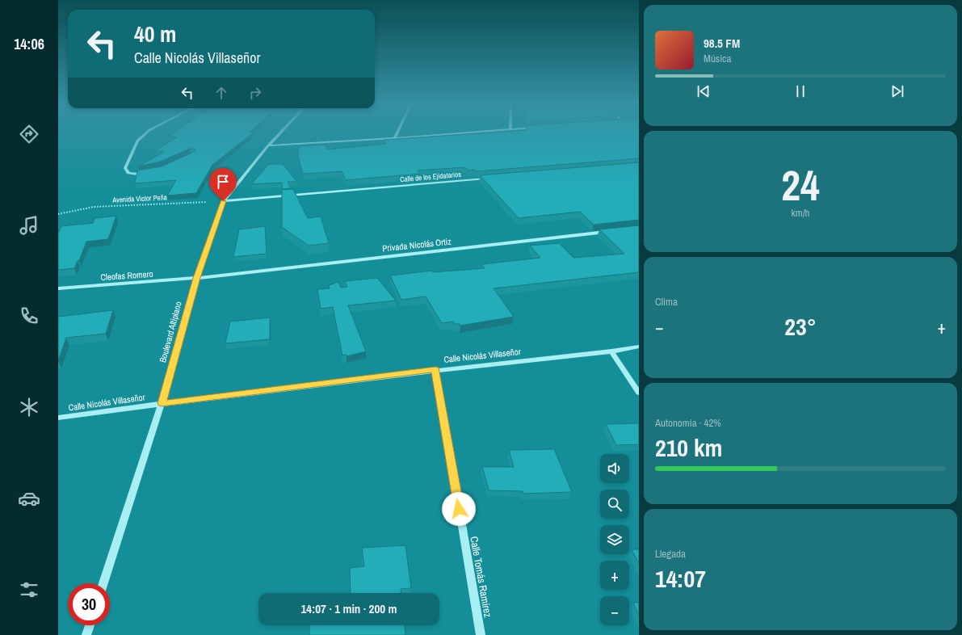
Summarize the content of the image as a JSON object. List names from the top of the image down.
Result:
{
  "streets": {
    "street": [
      "Calle de los Ejidatarios",
      "Privada Nicolás Ortiz",
      "Cleofas Romero",
      "Boulevard Altiplano",
      "Calle Nicolás Villaseñor",
      "Calle Tomás Ramírez"
    ],
    "path": ["Avenida Victor Peña"]
  },
  "crossings": [
    ["Calle de los Ejidatarios", "Avenida Victor Peña"],
    ["Calle de los Ejidatarios", "Boulevard Altiplano"],
    ["Avenida Victor Peña", "Boulevard Altiplano"],
    ["Privada Nicolás Ortiz", "Cleofas Romero"],
    ["Privada Nicolás Ortiz", "Boulevard Altiplano"],
    ["Cleofas Romero", "Boulevard Altiplano"],
    ["Boulevard Altiplano", "Calle Nicolás Villaseñor"],
    ["Calle Nicolás Villaseñor", "Calle Tomás Ramírez"]
  ],
  "page": {
    "tabs": "14:06",
    "turn": ["40 m", "Calle Nicolás Villaseñor"],
    "song": ["98.5 FM", "Música"],
    "tile": [
      ["24", "km/h"],
      "Clima",
      ["Autonomía · 42%", "210 km"],
      ["Llegada", "14:07"]
    ],
    "heat": ["−", "23°", "+"],
    "map_buttons": ["+", "−"],
    "limit": "30",
    "trip": "14:07 · 1 min · 200 m"
  }
}
